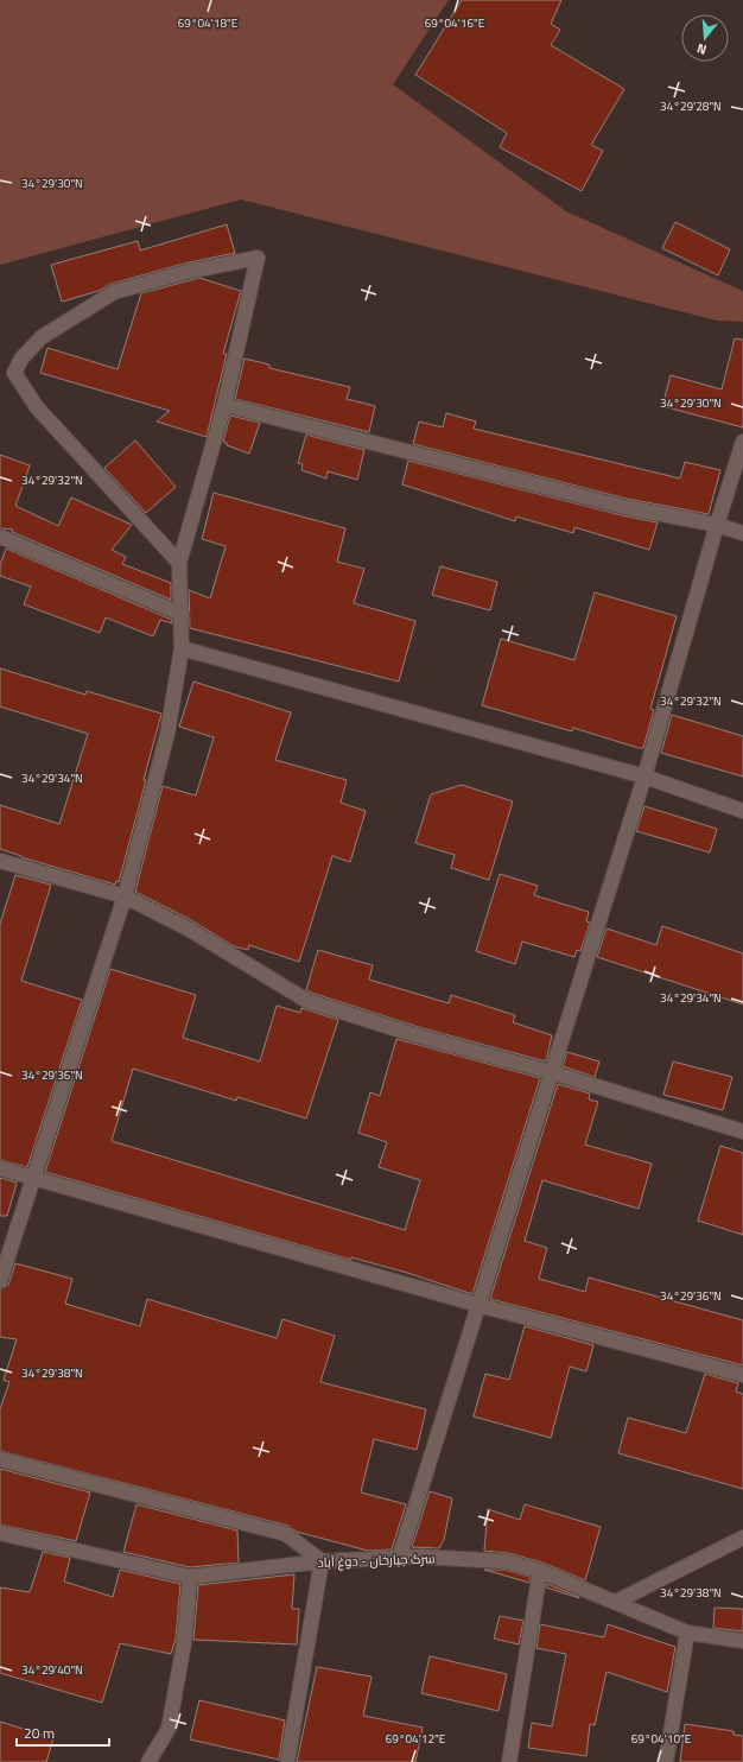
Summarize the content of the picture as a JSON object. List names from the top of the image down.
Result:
{
  "streets": {
    "street": ["سرک جبارخان - دوغ آباد"]
  },
  "scale_bar": "20 m",
  "north": "bottom",
  "coordinates": [
    "69°04'18\"E",
    "69°04'16\"E",
    "34°29'28\"N",
    "34°29'30\"N",
    "34°29'32\"N",
    "34°29'34\"N",
    "34°29'36\"N",
    "34°29'38\"N",
    "34°29'40\"N",
    "69°04'12\"E",
    "69°04'10\"E"
  ]
}
